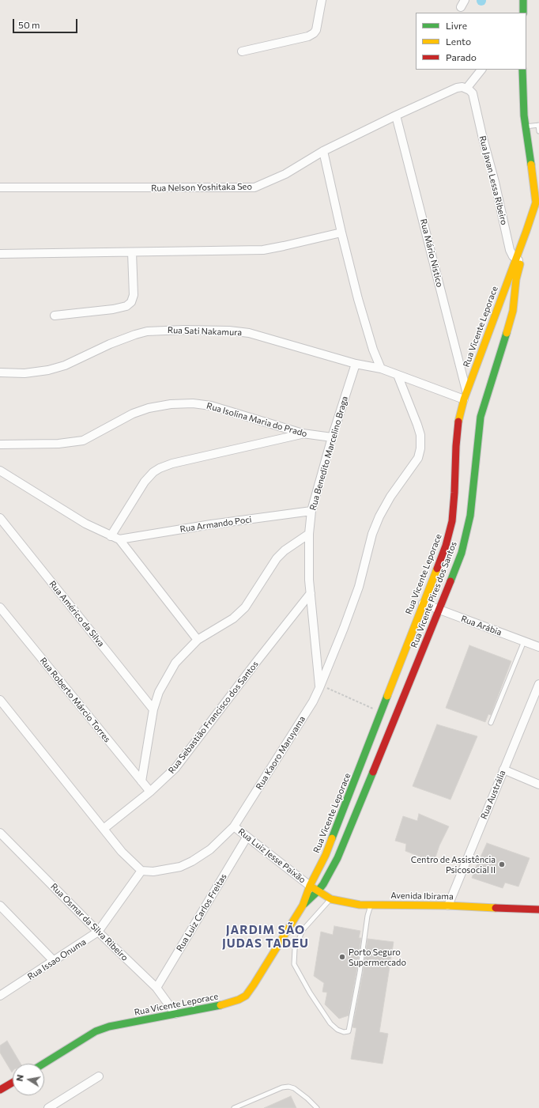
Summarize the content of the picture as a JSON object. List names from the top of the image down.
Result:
{
  "streets": {
    "main road": ["Rua Vicente Leporace", "Rua Vicente Pires dos Santos", "Avenida Ibirama"],
    "street": [
      "Rua Javan Lessa Ribeiro",
      "Rua Nelson Yoshitaka Seo",
      "Rua Mário Nistico",
      "Rua Sati Nakamura",
      "Rua Isolina Maria do Prado",
      "Rua Benedito Marcelino Braga",
      "Rua Armando Poci",
      "Rua Américo da Silva",
      "Rua Arábia",
      "Rua Roberto Márcio Torres",
      "Rua Sebastião Francisco dos Santos",
      "Rua Kaoro Maruyama",
      "Rua Austrália",
      "Rua Luiz Jesse Paixão",
      "Rua Luiz Carlos Freitas",
      "Rua Osmar da Silva Ribeiro",
      "Rua Issao Onuma"
    ]
  },
  "crossings": [
    ["Rua Javan Lessa Ribeiro", "Rua Nelson Yoshitaka Seo"],
    ["Rua Javan Lessa Ribeiro", "Rua Vicente Leporace"],
    ["Rua Javan Lessa Ribeiro", "Rua Vicente Pires dos Santos"],
    ["Rua Nelson Yoshitaka Seo", "Rua Mário Nistico"],
    ["Rua Mário Nistico", "Rua Vicente Leporace"],
    ["Rua Vicente Leporace", "Rua Sati Nakamura"],
    ["Rua Vicente Leporace", "Rua Vicente Pires dos Santos"],
    ["Rua Vicente Leporace", "Rua Arábia"],
    ["Rua Vicente Leporace", "Rua Luiz Jesse Paixão"],
    ["Rua Vicente Leporace", "Avenida Ibirama"],
    ["Rua Vicente Leporace", "Rua Osmar da Silva Ribeiro"],
    ["Rua Sati Nakamura", "Rua Benedito Marcelino Braga"],
    ["Rua Sati Nakamura", "Rua Kaoro Maruyama"],
    ["Rua Isolina Maria do Prado", "Rua Benedito Marcelino Braga"],
    ["Rua Benedito Marcelino Braga", "Rua Armando Poci"],
    ["Rua Benedito Marcelino Braga", "Rua Sebastião Francisco dos Santos"],
    ["Rua Benedito Marcelino Braga", "Rua Kaoro Maruyama"],
    ["Rua Vicente Pires dos Santos", "Rua Arábia"],
    ["Rua Vicente Pires dos Santos", "Avenida Ibirama"],
    ["Rua Roberto Márcio Torres", "Rua Sebastião Francisco dos Santos"],
    ["Rua Kaoro Maruyama", "Rua Luiz Jesse Paixão"],
    ["Rua Kaoro Maruyama", "Rua Issao Onuma"],
    ["Rua Austrália", "Avenida Ibirama"],
    ["Rua Luiz Jesse Paixão", "Avenida Ibirama"],
    ["Rua Luiz Jesse Paixão", "Rua Luiz Carlos Freitas"],
    ["Rua Luiz Carlos Freitas", "Rua Osmar da Silva Ribeiro"],
    ["Rua Osmar da Silva Ribeiro", "Rua Issao Onuma"]
  ],
  "districts": ["JARDIM SÃO JUDAS TADEU"],
  "places": ["Centro de Assistência Psicosocial II", "Porto Seguro Supermercado"],
  "legend": ["Livre", "Lento", "Parado"],
  "scale_bar": "50 m",
  "north": "left"
}
